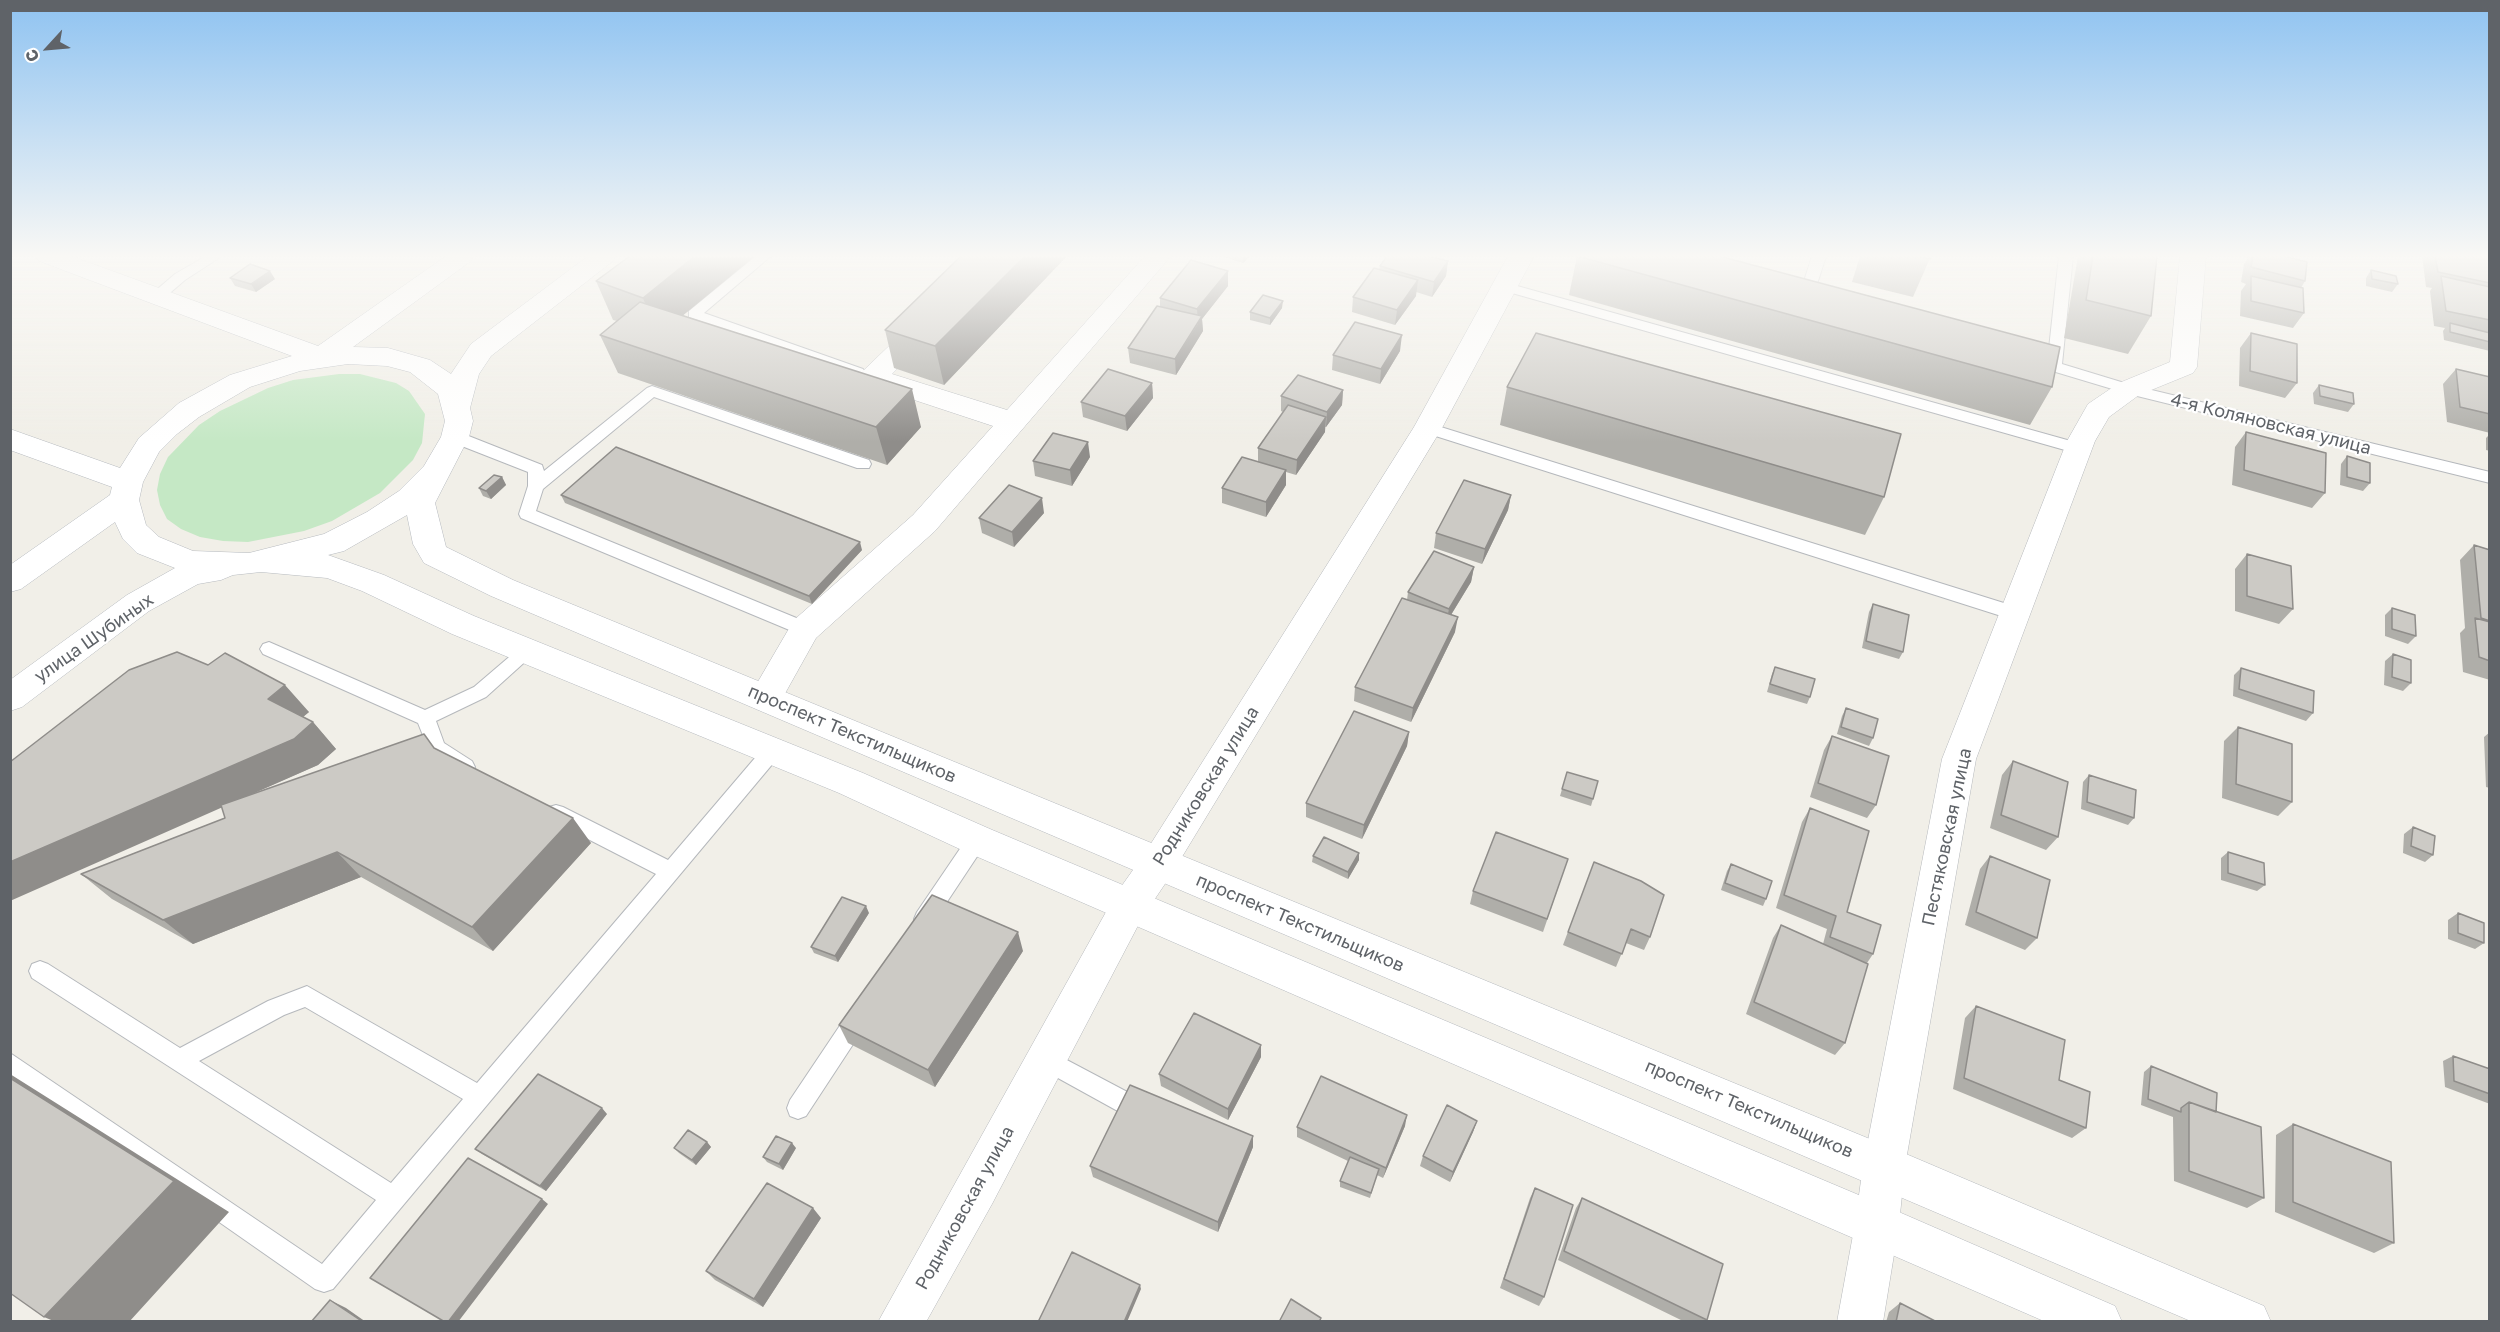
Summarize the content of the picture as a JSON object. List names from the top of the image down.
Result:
{
  "streets": {
    "main road": [
      "улица Шубиных",
      "проспект Текстильщиков",
      "Родниковская улица",
      "Пестяковская улица"
    ],
    "lane": ["4-я Коляновская улица"]
  },
  "crossings": [
    ["4-я Коляновская улица", "Пестяковская улица"],
    ["проспект Текстильщиков", "Родниковская улица"],
    ["проспект Текстильщиков", "Пестяковская улица"]
  ],
  "north": "bottom left"
}
